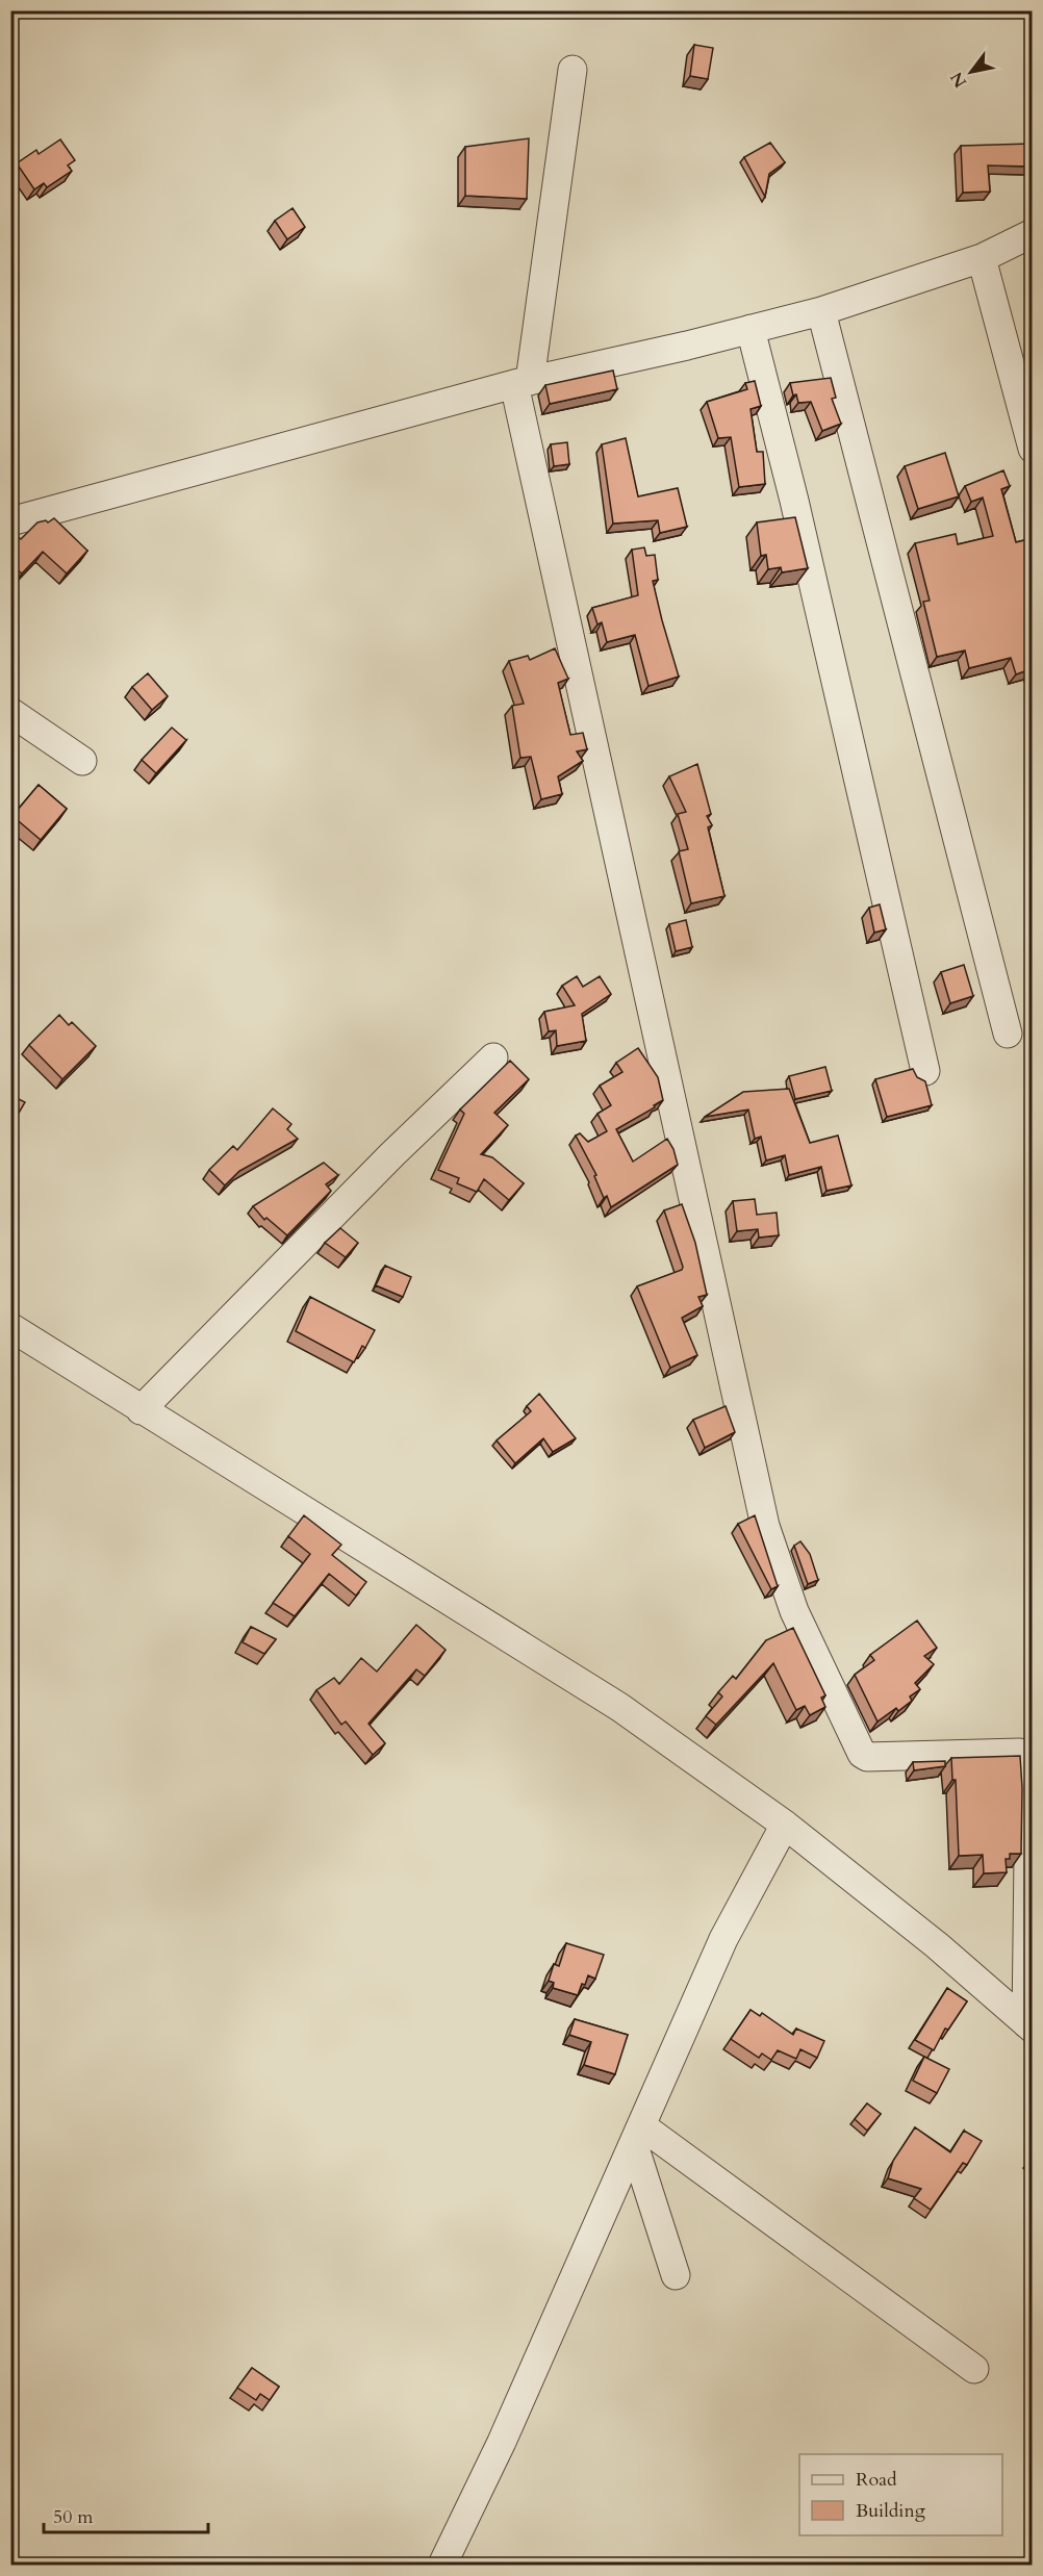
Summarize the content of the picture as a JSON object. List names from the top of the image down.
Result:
{
  "legend": ["Road", "Building"],
  "scale_bar": "50 m",
  "north": "bottom left"
}
